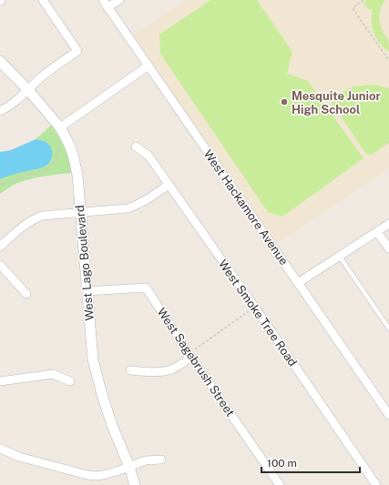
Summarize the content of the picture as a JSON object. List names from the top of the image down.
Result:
{
  "streets": {
    "street": [
      "West Hackamore Avenue",
      "West Lago Boulevard",
      "West Smoke Tree Road",
      "West Sagebrush Street"
    ]
  },
  "crossings": [
    ["West Lago Boulevard", "West Sagebrush Street"]
  ],
  "places": ["Mesquite Junior High School"],
  "scale_bar": "100 m"
}
